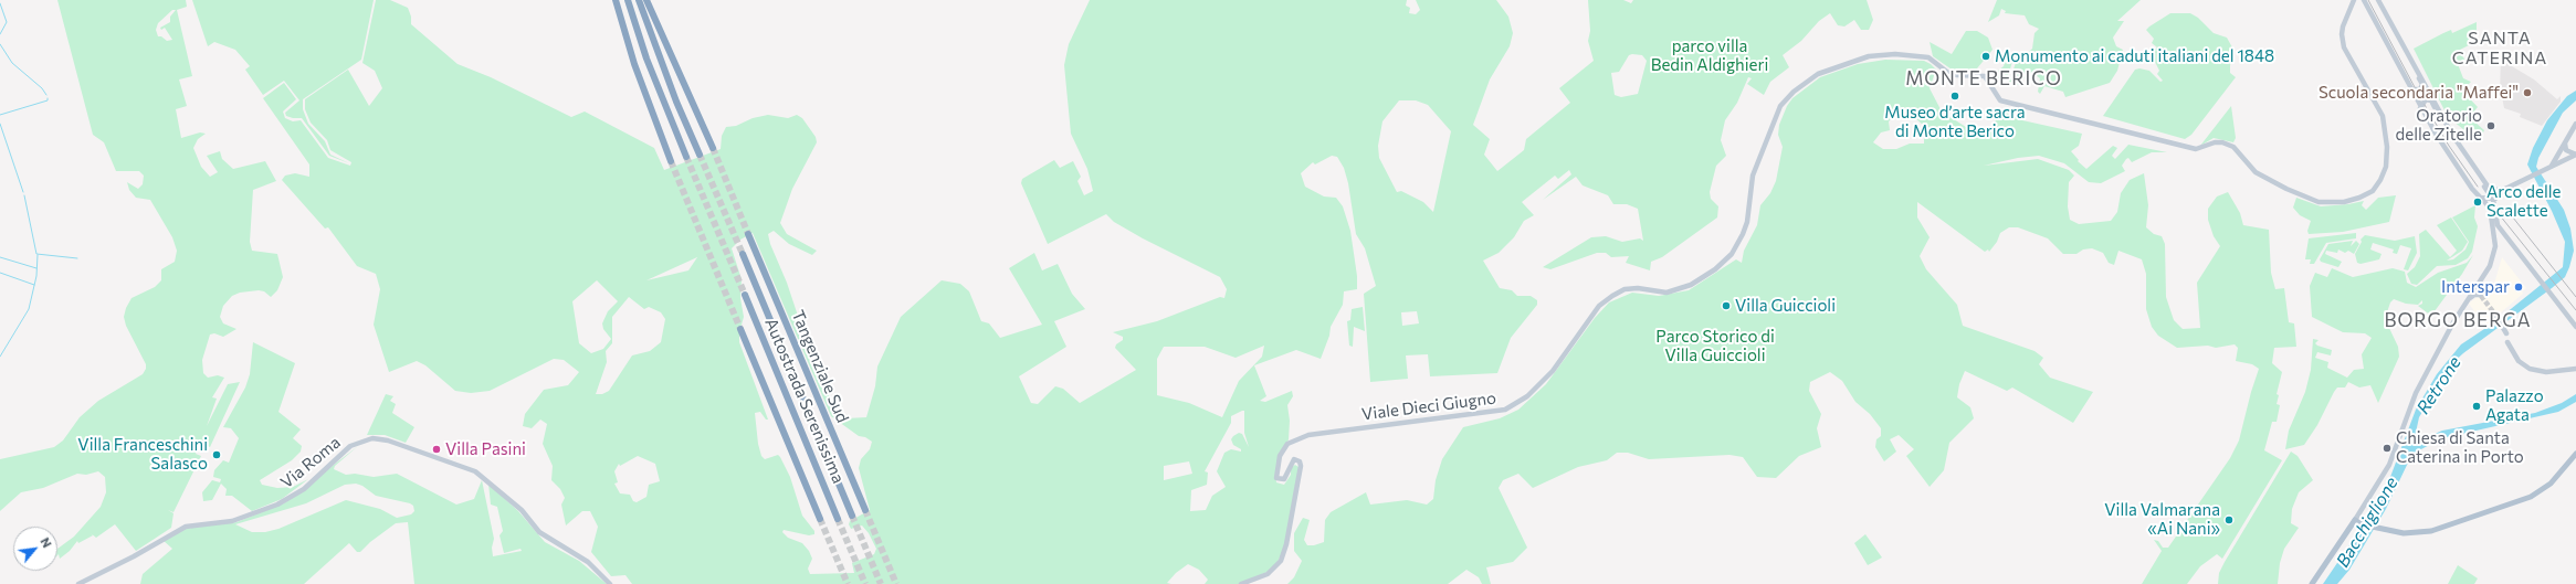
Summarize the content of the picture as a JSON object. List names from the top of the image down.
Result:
{
  "streets": {
    "highway": ["Tangenziale Sud", "Autostrada Serenissima"],
    "main road": ["Viale Dieci Giugno", "Via Roma"]
  },
  "districts": ["SANTA CATERINA", "MONTE BERICO", "BORGO BERGA"],
  "water": ["Retrone", "Bacchiglione"],
  "parks": ["parco villa Bedin Aldighieri", "Parco Storico di Villa Guiccioli"],
  "places": [
    "Monumento ai caduti italiani del 1848",
    "Scuola secondaria \"Maffei\"",
    "Museo d’arte sacra di Monte Berico",
    "Oratorio delle Zitelle",
    "Arco delle Scalette",
    "Interspar",
    "Villa Guiccioli",
    "Palazzo Agata",
    "Chiesa di Santa Caterina in Porto",
    "Villa Pasini",
    "Villa Franceschini Salasco",
    "Villa Valmarana «Ai Nani»"
  ],
  "north": "top right"
}
